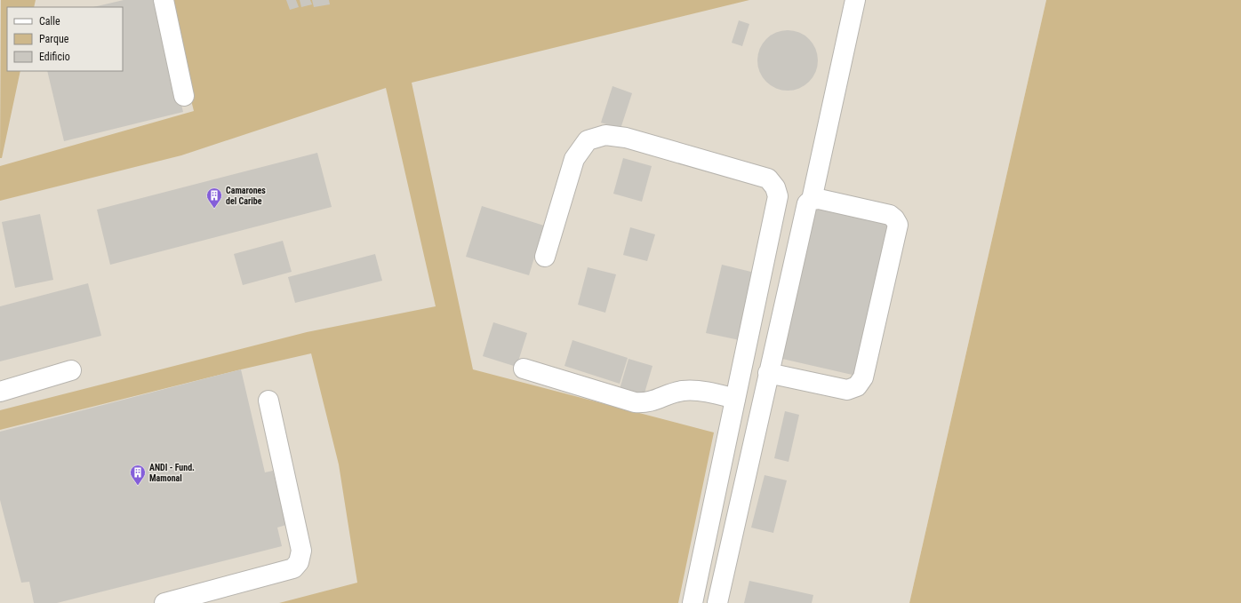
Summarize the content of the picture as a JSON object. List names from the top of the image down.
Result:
{
  "places": {
    "building": ["Camarones del Caribe", "ANDI - Fund. Mamonal"]
  },
  "legend": ["Calle", "Parque", "Edificio"]
}
